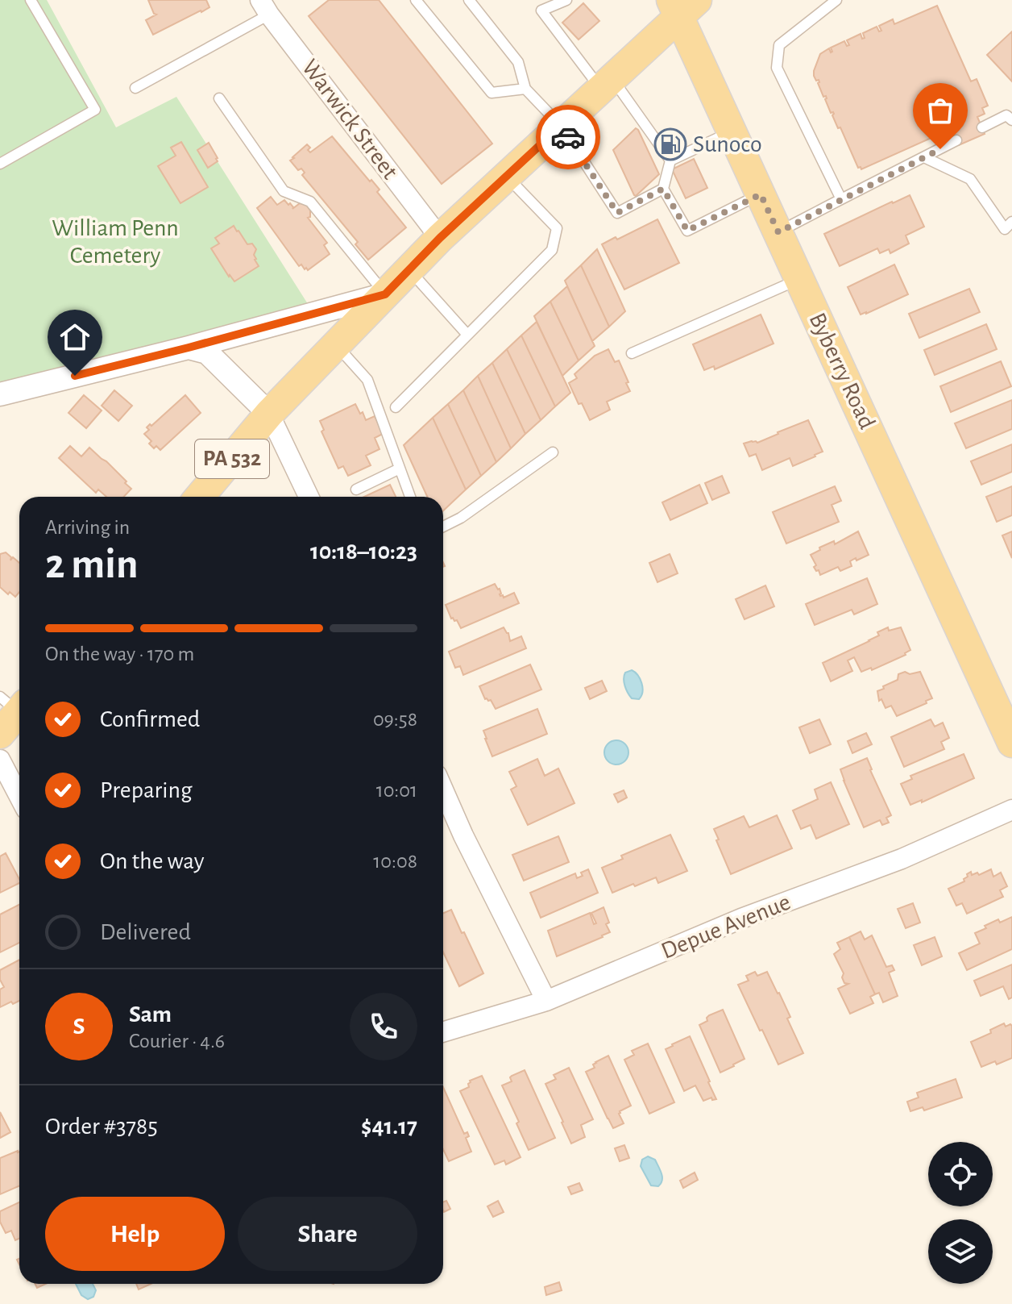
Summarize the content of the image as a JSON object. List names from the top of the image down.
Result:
{
  "streets": {
    "main road": ["Byberry Road", "PA 532"],
    "street": ["Warwick Street", "Depue Avenue"]
  },
  "crossings": [
    ["Warwick Street", "PA 532"],
    ["Byberry Road", "PA 532"]
  ],
  "parks": ["William Penn Cemetery"],
  "places": {
    "fuel station": ["Sunoco"]
  },
  "page": {
    "heading": ["2 min", "Arriving in", "10:18–10:23"],
    "panel": [
      "Sam",
      "Courier · 4.6",
      "Order #3785",
      "$41.17"
    ],
    "bar": "On the way · 170 m",
    "list": [
      ["Confirmed", "09:58"],
      ["Preparing", "10:01"],
      ["On the way", "10:08"],
      "Delivered"
    ],
    "round": "S",
    "buttons": ["Help", "Share"]
  }
}
